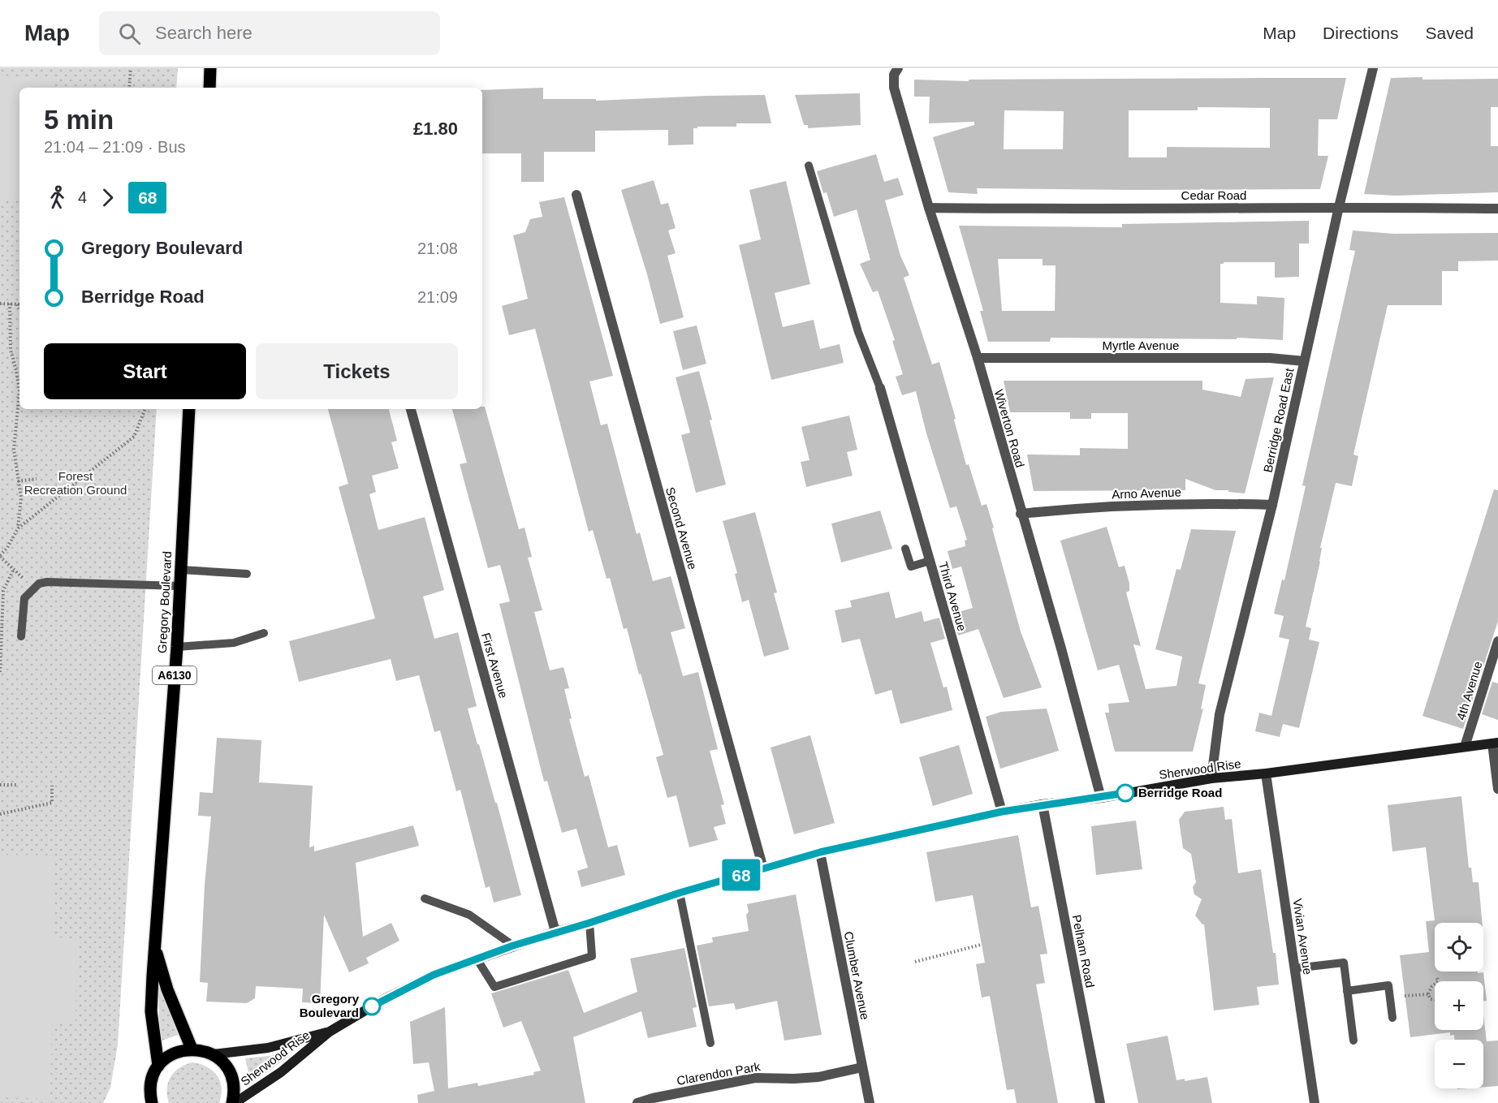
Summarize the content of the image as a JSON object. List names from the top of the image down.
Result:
{
  "streets": {
    "main road": ["Gregory Boulevard", "A6130", "Sherwood Rise"],
    "street": [
      "Cedar Road",
      "Myrtle Avenue",
      "Berridge Road East",
      "Wiverton Road",
      "Arno Avenue",
      "Second Avenue",
      "Third Avenue",
      "First Avenue",
      "4th Avenue",
      "Vivian Avenue",
      "Pelham Road",
      "Clumber Avenue",
      "Clarendon Park"
    ]
  },
  "crossings": [
    ["Cedar Road", "Berridge Road East"],
    ["Cedar Road", "Wiverton Road"],
    ["Myrtle Avenue", "Berridge Road East"],
    ["Myrtle Avenue", "Wiverton Road"],
    ["Berridge Road East", "Arno Avenue"],
    ["Berridge Road East", "Sherwood Rise"],
    ["Wiverton Road", "Arno Avenue"],
    ["Wiverton Road", "Sherwood Rise"],
    ["Second Avenue", "Sherwood Rise"],
    ["Third Avenue", "Sherwood Rise"],
    ["First Avenue", "Sherwood Rise"],
    ["4th Avenue", "Sherwood Rise"],
    ["Sherwood Rise", "Vivian Avenue"],
    ["Sherwood Rise", "Pelham Road"],
    ["Sherwood Rise", "Clumber Avenue"],
    ["Clumber Avenue", "Clarendon Park"]
  ],
  "parks": ["Forest Recreation Ground"],
  "places": ["Berridge Road", "Gregory Boulevard"],
  "lines": ["bus line 68"],
  "page": {
    "header": "Map",
    "search": "Search here",
    "nav": ["Map", "Directions", "Saved"],
    "on_map": "68",
    "heading": ["5 min", "21:04 – 21:09 · Bus", "£1.80"],
    "legs": ["4", "68"],
    "list": [
      {
        "name": "Gregory Boulevard",
        "value": "21:08"
      },
      {
        "name": "Berridge Road",
        "value": "21:09"
      }
    ],
    "buttons": ["Start", "Tickets"],
    "map_buttons": ["+", "−"]
  }
}
